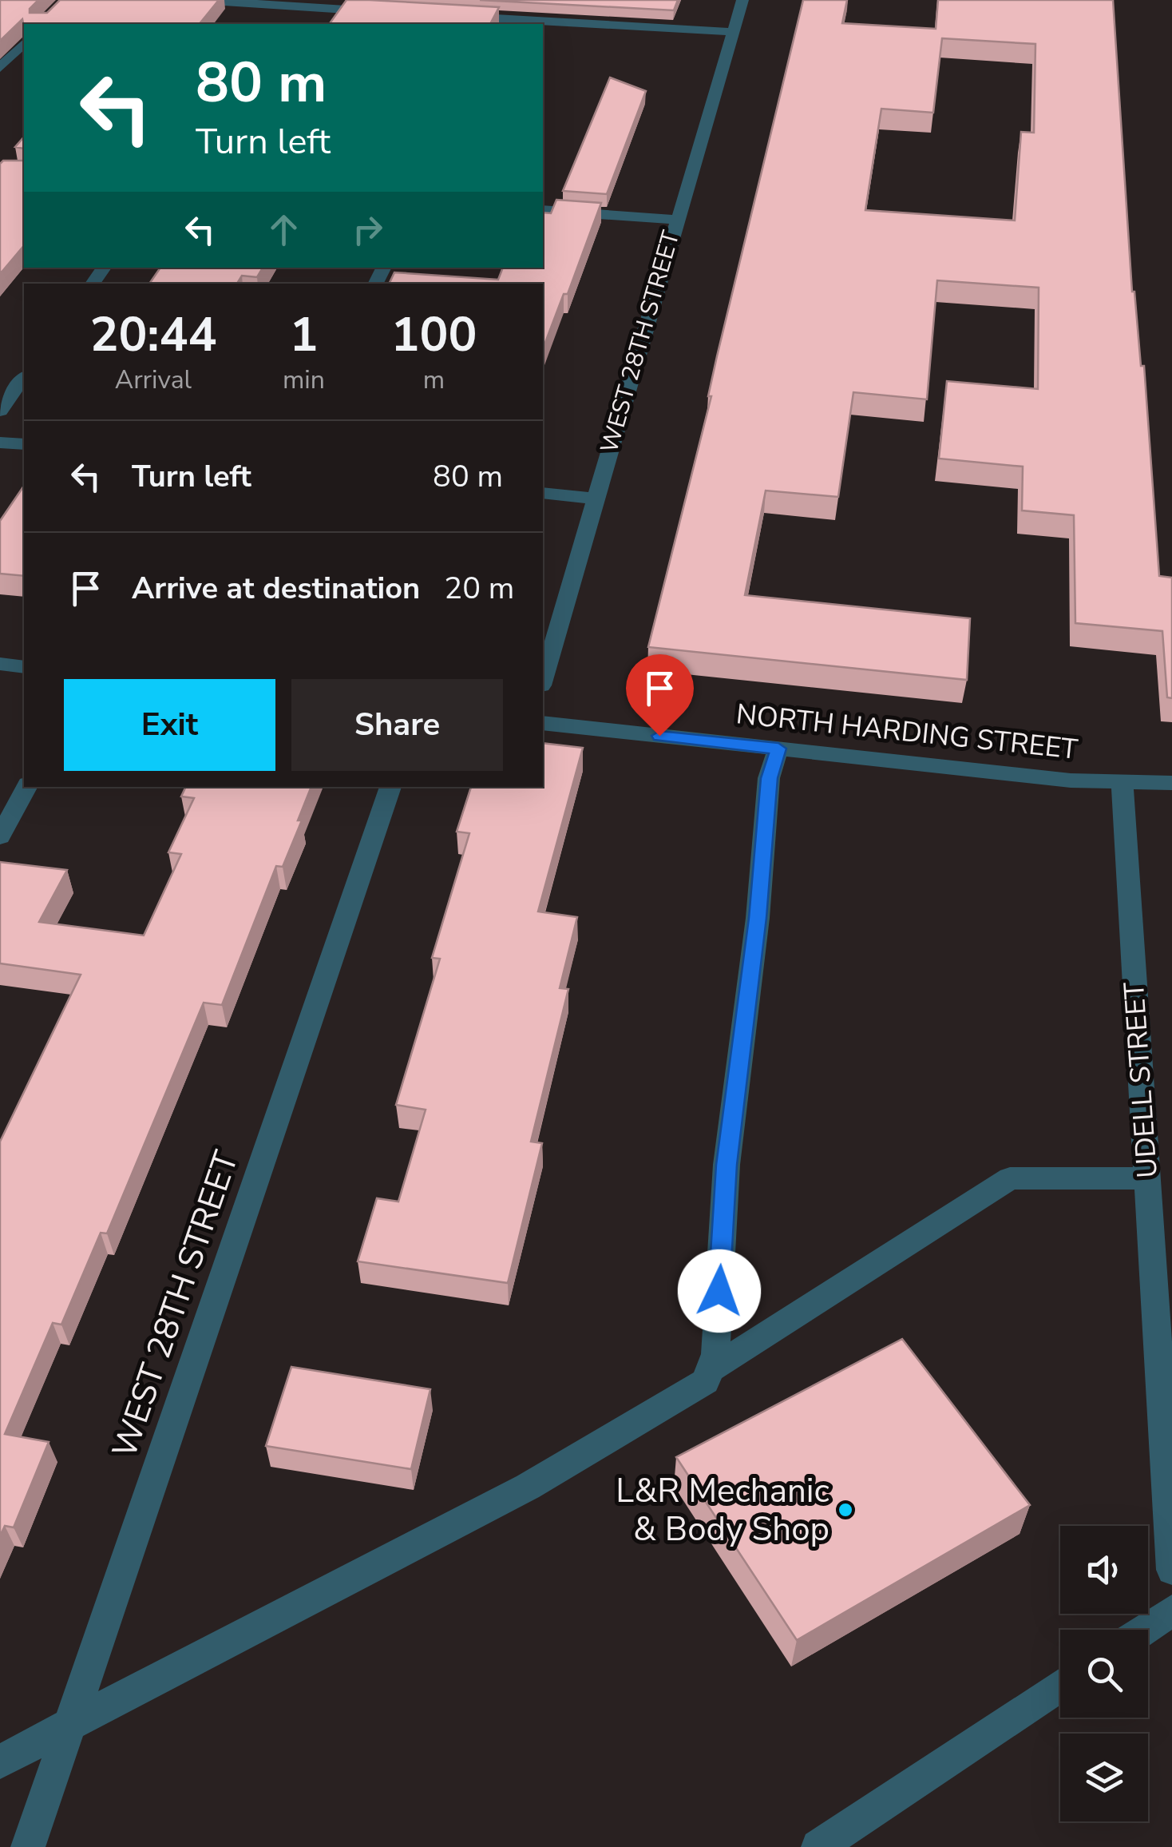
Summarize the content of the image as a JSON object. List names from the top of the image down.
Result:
{
  "streets": {
    "street": ["WEST 28TH STREET", "NORTH HARDING STREET", "UDELL STREET"]
  },
  "crossings": [
    ["NORTH HARDING STREET", "UDELL STREET"]
  ],
  "places": ["L&R Mechanic & Body Shop"],
  "page": {
    "turn": ["80 m", "Turn left"],
    "eta": [
      "20:44",
      "Arrival",
      "1",
      "min",
      "100",
      "m"
    ],
    "list": [
      {
        "name": "Turn left",
        "value": "80 m"
      },
      {
        "name": "Arrive at destination",
        "value": "20 m"
      }
    ],
    "buttons": ["Exit", "Share"]
  }
}
